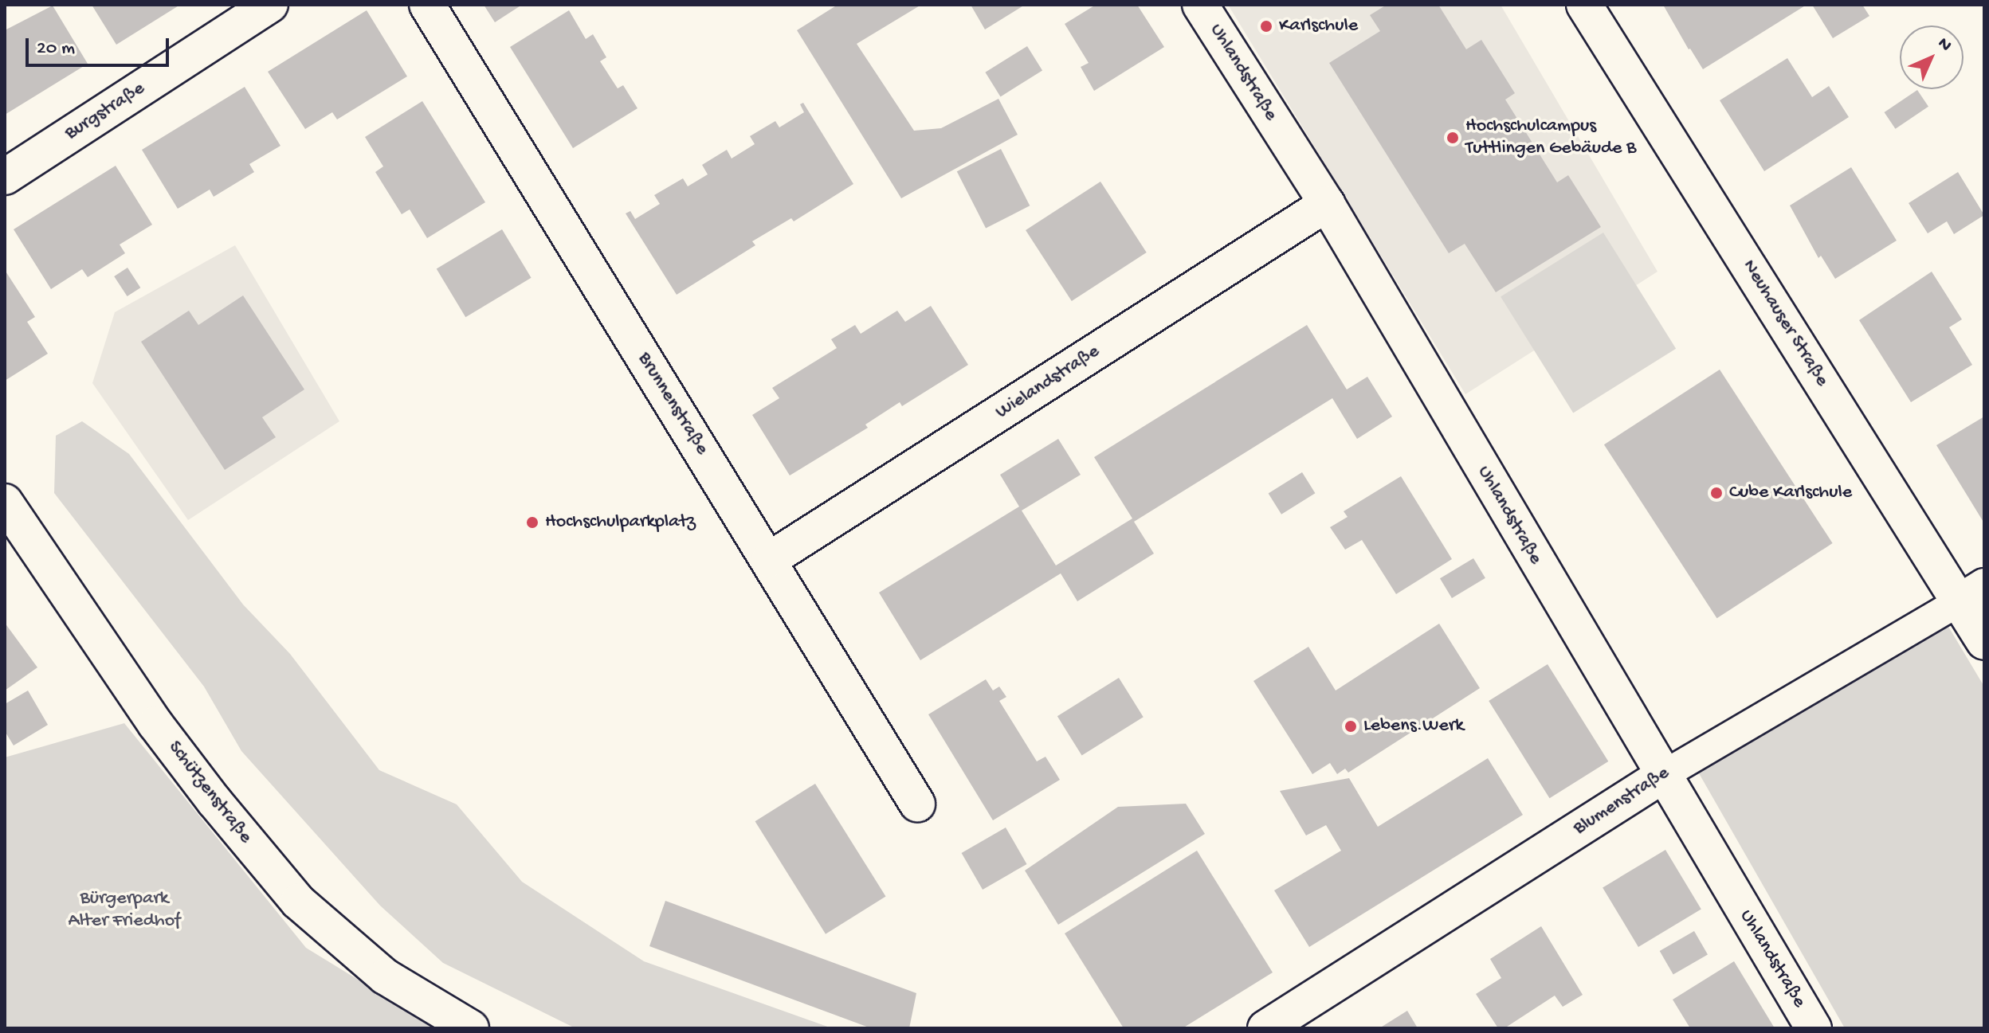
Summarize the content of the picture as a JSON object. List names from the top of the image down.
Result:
{
  "streets": {
    "street": [
      "Uhlandstraße",
      "Burgstraße",
      "Neuhauser Straße",
      "Wielandstraße",
      "Brunnenstraße",
      "Schützenstraße",
      "Blumenstraße"
    ]
  },
  "crossings": [
    ["Uhlandstraße", "Wielandstraße"],
    ["Uhlandstraße", "Blumenstraße"],
    ["Neuhauser Straße", "Blumenstraße"],
    ["Wielandstraße", "Brunnenstraße"]
  ],
  "parks": ["Bürgerpark Alter Friedhof"],
  "places": [
    "Karlschule",
    "Hochschulcampus Tuttlingen Gebäude B",
    "Cube Karlschule",
    "Hochschulparkplatz",
    "Lebens.Werk"
  ],
  "scale_bar": "20 m",
  "north": "top right"
}
